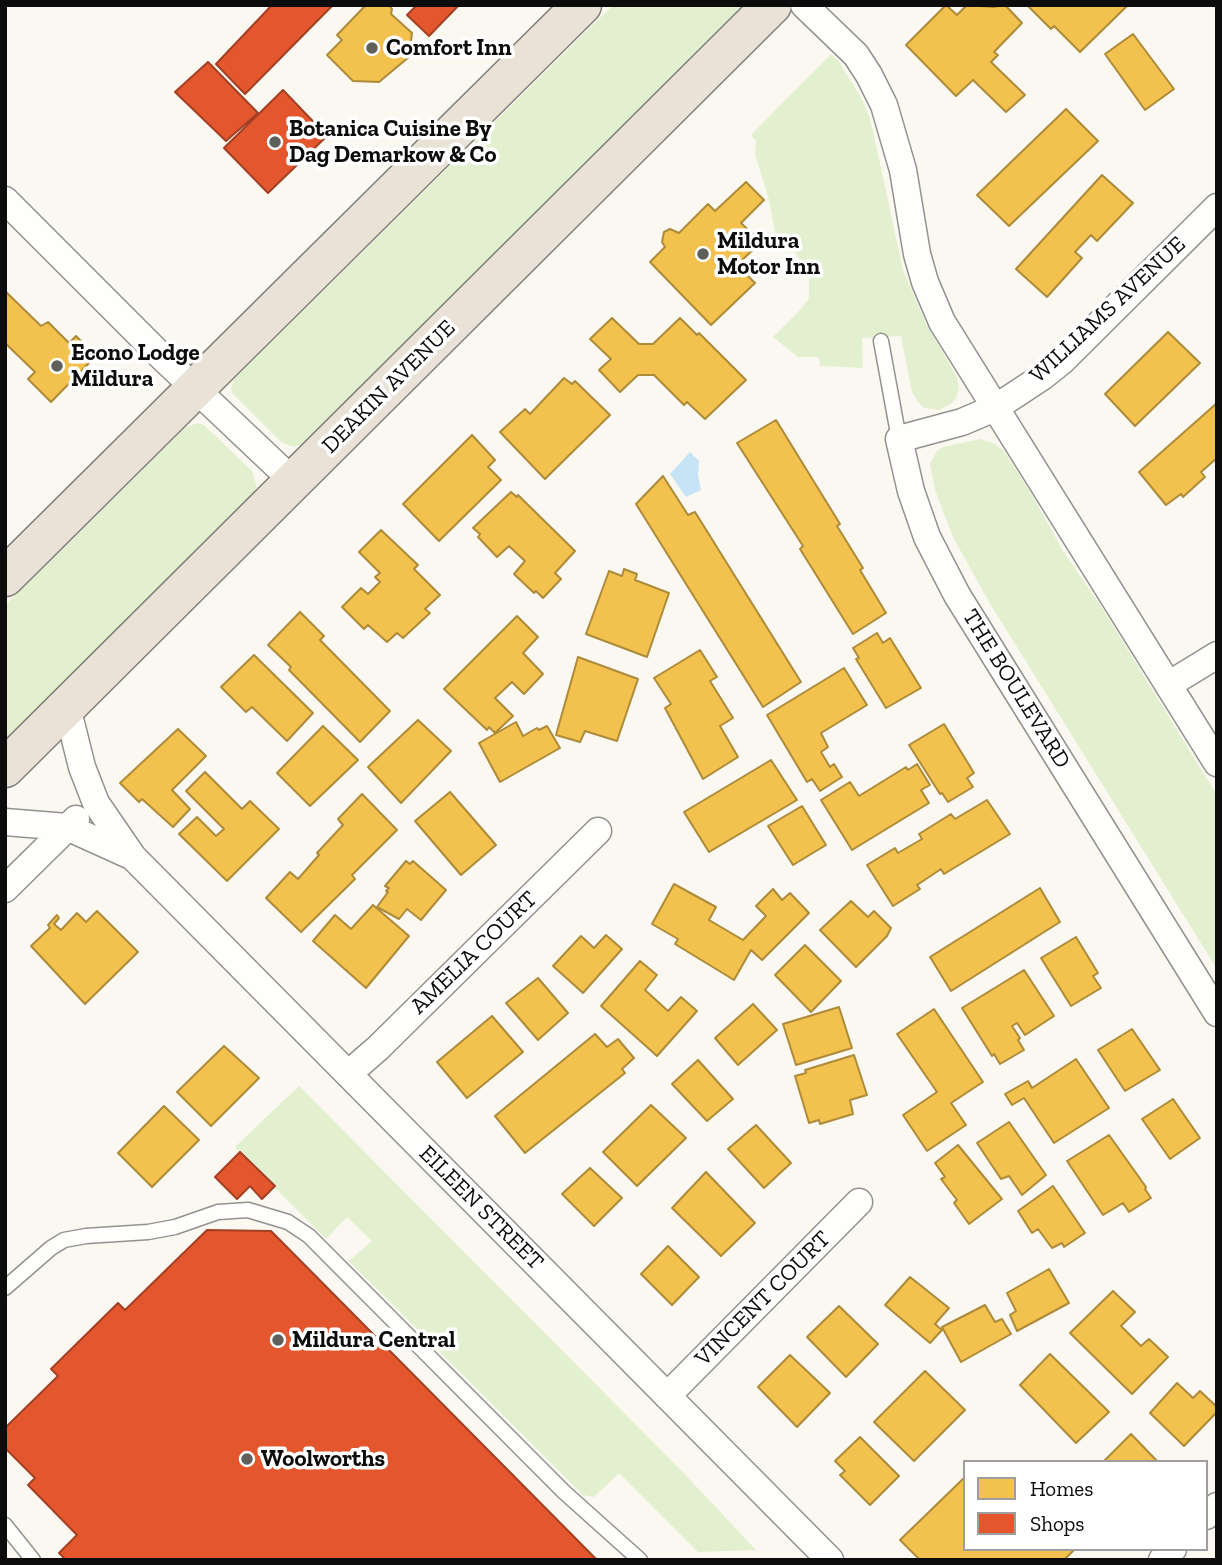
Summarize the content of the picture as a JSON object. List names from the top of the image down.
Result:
{
  "streets": {
    "highway": ["DEAKIN AVENUE"],
    "street": [
      "WILLIAMS AVENUE",
      "THE BOULEVARD",
      "AMELIA COURT",
      "EILEEN STREET",
      "VINCENT COURT"
    ]
  },
  "crossings": [
    ["DEAKIN AVENUE", "EILEEN STREET"],
    ["AMELIA COURT", "EILEEN STREET"],
    ["EILEEN STREET", "VINCENT COURT"]
  ],
  "places": [
    "Comfort Inn",
    "Botanica Cuisine By Dag Demarkow & Co",
    "Mildura Motor Inn",
    "Econo Lodge Mildura",
    "Mildura Central",
    "Woolworths"
  ],
  "legend": ["Homes", "Shops"]
}
